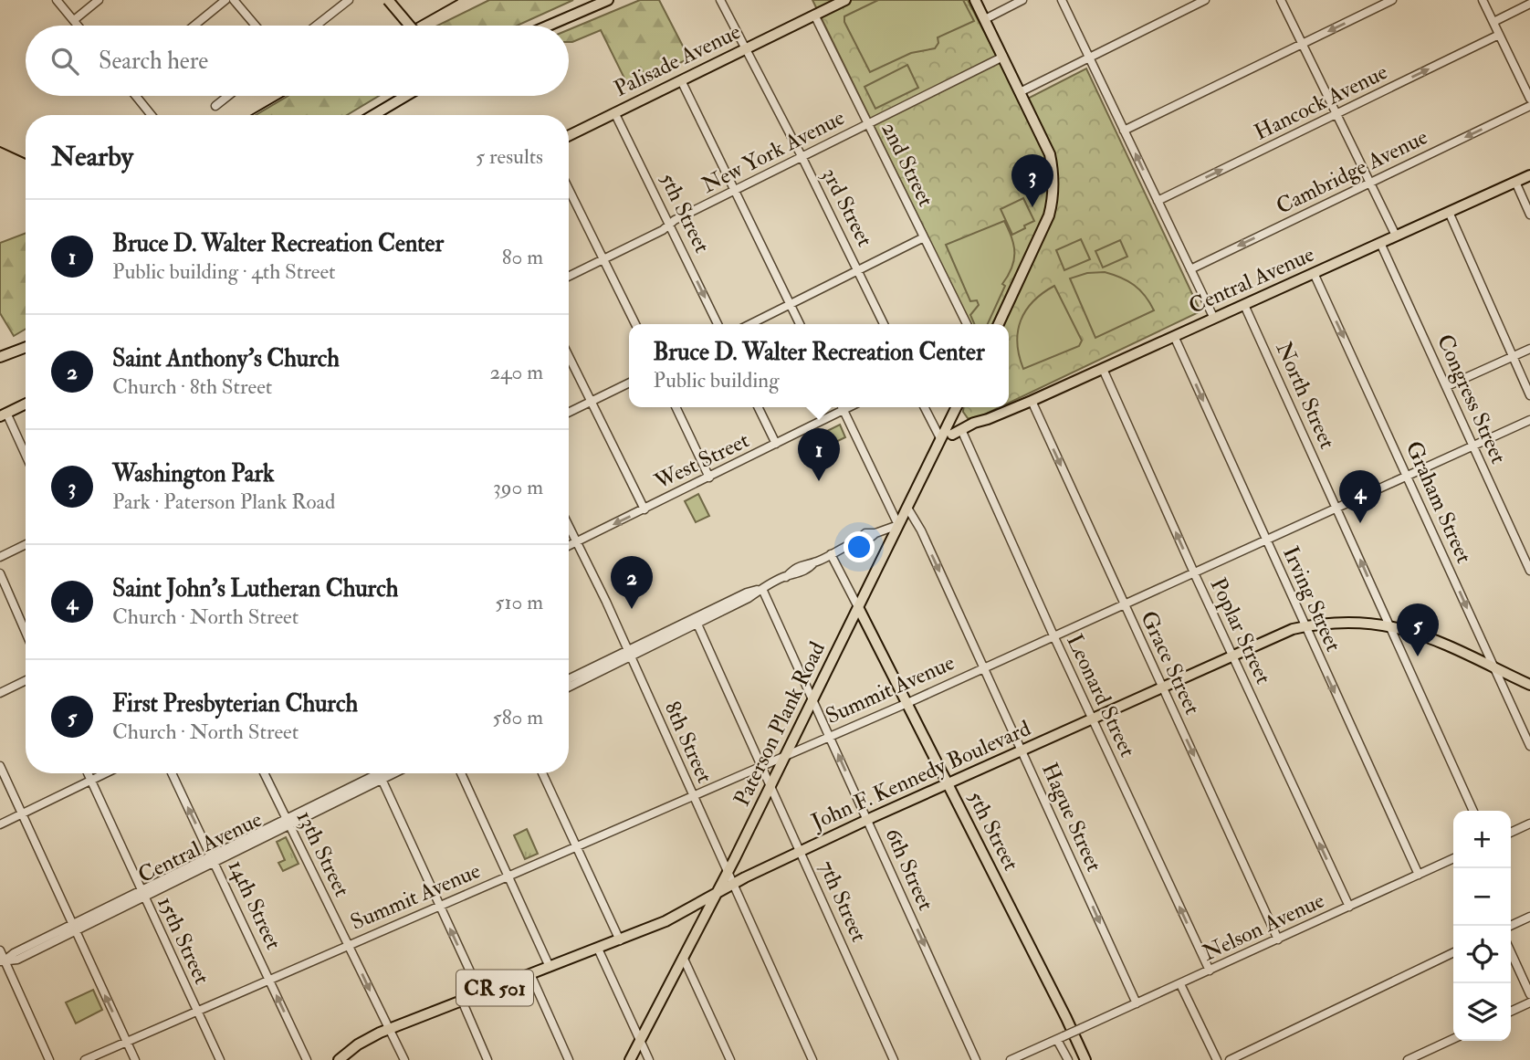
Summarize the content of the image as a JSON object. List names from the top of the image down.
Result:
{
  "streets": {
    "main road": [
      "Palisade Avenue",
      "5th Street",
      "Central Avenue",
      "Paterson Plank Road",
      "John F. Kennedy Boulevard",
      "CR 501"
    ],
    "street": [
      "Hancock Avenue",
      "New York Avenue",
      "2nd Street",
      "Cambridge Avenue",
      "3rd Street",
      "North Street",
      "Congress Street",
      "West Street",
      "Graham Street",
      "Irving Street",
      "Poplar Street",
      "Grace Street",
      "Summit Avenue",
      "Leonard Street",
      "8th Street",
      "Hague Street",
      "13th Street",
      "6th Street",
      "7th Street",
      "14th Street",
      "Nelson Avenue",
      "15th Street"
    ]
  },
  "crossings": [
    ["Palisade Avenue", "2nd Street"],
    ["Palisade Avenue", "3rd Street"],
    ["Palisade Avenue", "5th Street"],
    ["New York Avenue", "2nd Street"],
    ["New York Avenue", "3rd Street"],
    ["New York Avenue", "5th Street"],
    ["5th Street", "Summit Avenue"],
    ["5th Street", "Paterson Plank Road"],
    ["5th Street", "John F. Kennedy Boulevard"],
    ["Central Avenue", "North Street"],
    ["Central Avenue", "Congress Street"],
    ["Central Avenue", "Graham Street"],
    ["Central Avenue", "Irving Street"],
    ["Central Avenue", "Poplar Street"],
    ["Central Avenue", "Grace Street"],
    ["Central Avenue", "Leonard Street"],
    ["Central Avenue", "Paterson Plank Road"],
    ["Central Avenue", "13th Street"],
    ["Central Avenue", "14th Street"],
    ["Central Avenue", "15th Street"],
    ["North Street", "Summit Avenue"],
    ["North Street", "John F. Kennedy Boulevard"],
    ["Congress Street", "Summit Avenue"],
    ["West Street", "8th Street"],
    ["Graham Street", "Summit Avenue"],
    ["Graham Street", "John F. Kennedy Boulevard"],
    ["Irving Street", "Summit Avenue"],
    ["Irving Street", "John F. Kennedy Boulevard"],
    ["Irving Street", "Nelson Avenue"],
    ["Poplar Street", "Summit Avenue"],
    ["Poplar Street", "John F. Kennedy Boulevard"],
    ["Poplar Street", "Nelson Avenue"],
    ["Grace Street", "Summit Avenue"],
    ["Grace Street", "John F. Kennedy Boulevard"],
    ["Grace Street", "Nelson Avenue"],
    ["Summit Avenue", "Leonard Street"],
    ["Summit Avenue", "Paterson Plank Road"],
    ["Summit Avenue", "8th Street"],
    ["Summit Avenue", "Hague Street"],
    ["Summit Avenue", "13th Street"],
    ["Summit Avenue", "6th Street"],
    ["Summit Avenue", "7th Street"],
    ["Summit Avenue", "14th Street"],
    ["Summit Avenue", "15th Street"],
    ["Leonard Street", "John F. Kennedy Boulevard"],
    ["Leonard Street", "Nelson Avenue"],
    ["Paterson Plank Road", "8th Street"],
    ["Paterson Plank Road", "John F. Kennedy Boulevard"],
    ["Paterson Plank Road", "Hague Street"],
    ["Paterson Plank Road", "6th Street"],
    ["Paterson Plank Road", "7th Street"],
    ["8th Street", "John F. Kennedy Boulevard"],
    ["John F. Kennedy Boulevard", "Hague Street"],
    ["John F. Kennedy Boulevard", "13th Street"],
    ["John F. Kennedy Boulevard", "6th Street"],
    ["John F. Kennedy Boulevard", "7th Street"],
    ["Hague Street", "Nelson Avenue"]
  ],
  "one_way": [
    "Hancock Avenue",
    "Cambridge Avenue",
    "Graham Street",
    "Irving Street",
    "Poplar Street",
    "Grace Street",
    "Leonard Street",
    "Hague Street",
    "14th Street"
  ],
  "page": {
    "search": "Search here",
    "heading": ["Nearby", "5 results"],
    "pins": [
      "3",
      "1",
      "4",
      "2",
      "5"
    ],
    "list": [
      {
        "mark": "1",
        "name": "Bruce D. Walter Recreation Center",
        "note": "Public building · 4th Street",
        "value": "80 m"
      },
      {
        "mark": "2",
        "name": "Saint Anthony's Church",
        "note": "Church · 8th Street",
        "value": "240 m"
      },
      {
        "mark": "3",
        "name": "Washington Park",
        "note": "Park · Paterson Plank Road",
        "value": "390 m"
      },
      {
        "mark": "4",
        "name": "Saint John's Lutheran Church",
        "note": "Church · North Street",
        "value": "510 m"
      },
      {
        "mark": "5",
        "name": "First Presbyterian Church",
        "note": "Church · North Street",
        "value": "580 m"
      }
    ],
    "popup": ["Bruce D. Walter Recreation Center", "Public building"],
    "map_buttons": ["+", "−"]
  }
}
